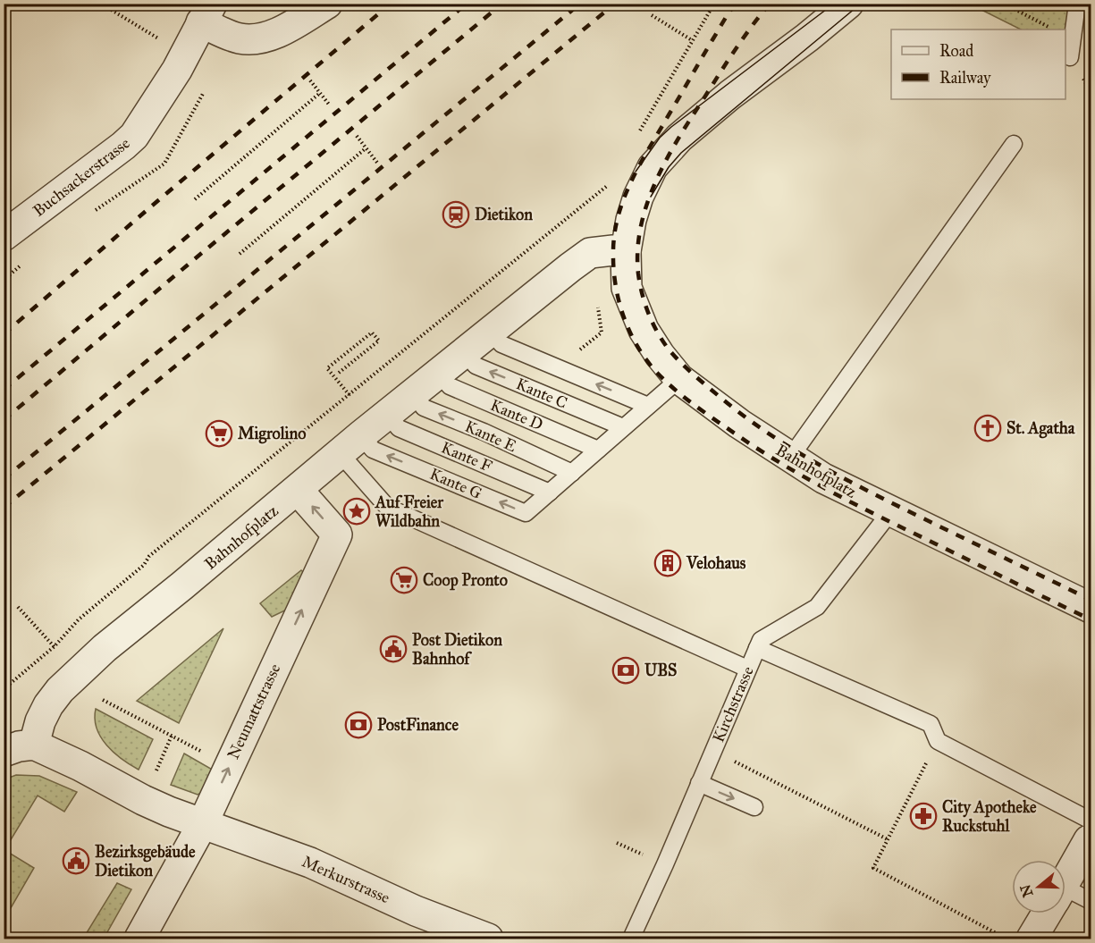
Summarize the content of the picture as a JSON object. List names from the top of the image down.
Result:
{
  "streets": {
    "street": [
      "Buchsackerstrasse",
      "Bahnhofplatz",
      "Neumattstrasse",
      "Merkurstrasse"
    ],
    "lane": [
      "Kante C",
      "Kante D",
      "Kante E",
      "Kante F",
      "Kante G",
      "Kirchstrasse"
    ]
  },
  "crossings": [
    ["Kante C", "Bahnhofplatz"],
    ["Kante D", "Bahnhofplatz"],
    ["Kante E", "Bahnhofplatz"],
    ["Kante F", "Bahnhofplatz"],
    ["Kante F", "Kante G"],
    ["Bahnhofplatz", "Kante G"],
    ["Bahnhofplatz", "Kirchstrasse"],
    ["Bahnhofplatz", "Neumattstrasse"],
    ["Neumattstrasse", "Merkurstrasse"]
  ],
  "one_way": ["Neumattstrasse"],
  "places": {
    "station": ["Dietikon"],
    "church": ["St. Agatha"],
    "supermarket": ["Migrolino", "Coop Pronto"],
    "place": ["Auf Freier Wildbahn"],
    "building": ["Velohaus"],
    "public building": ["Post Dietikon Bahnhof", "Bezirksgebäude Dietikon"],
    "bank": ["UBS", "PostFinance"],
    "pharmacy": ["City Apotheke Ruckstuhl"]
  },
  "legend": ["Road", "Railway"],
  "north": "left"
}
